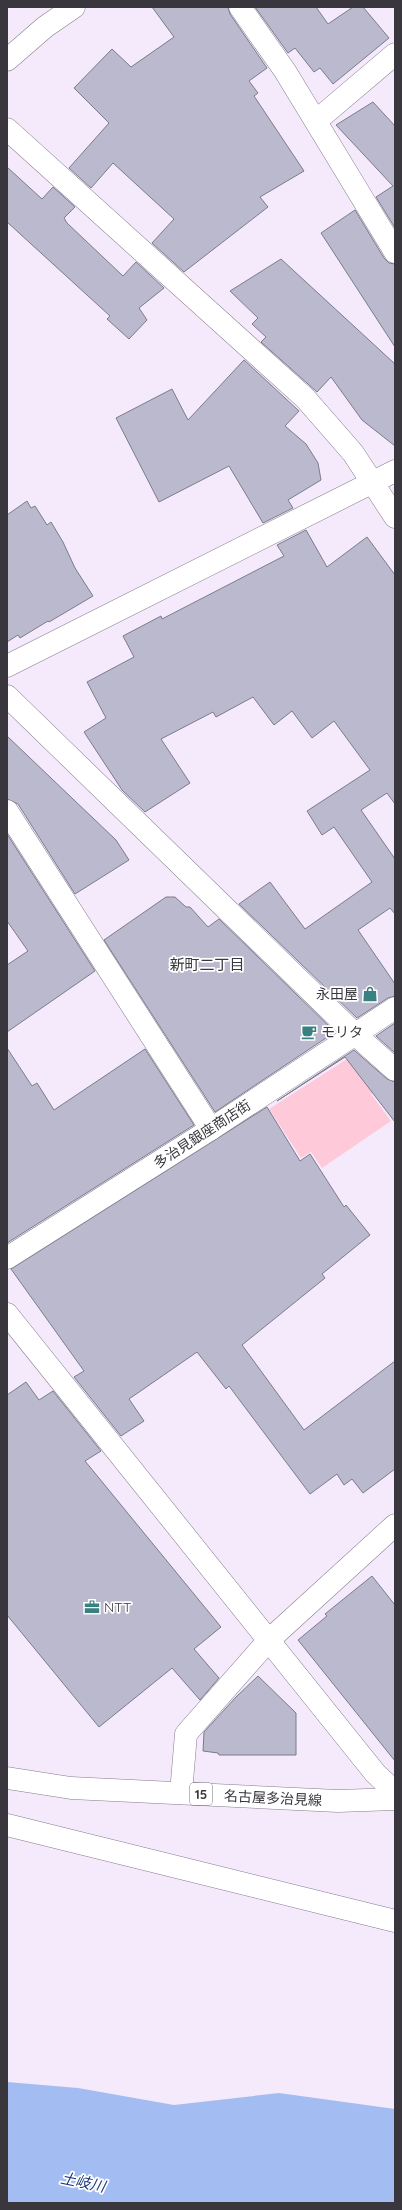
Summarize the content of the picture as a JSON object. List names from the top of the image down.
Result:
{
  "streets": {
    "street": ["多治見銀座商店街", "15", "名古屋多治見線"]
  },
  "districts": ["新町二丁目"],
  "water": ["土岐川"],
  "places": {
    "shop": ["永田屋"],
    "cafe": ["モリタ"],
    "office": ["NTT"]
  }
}
